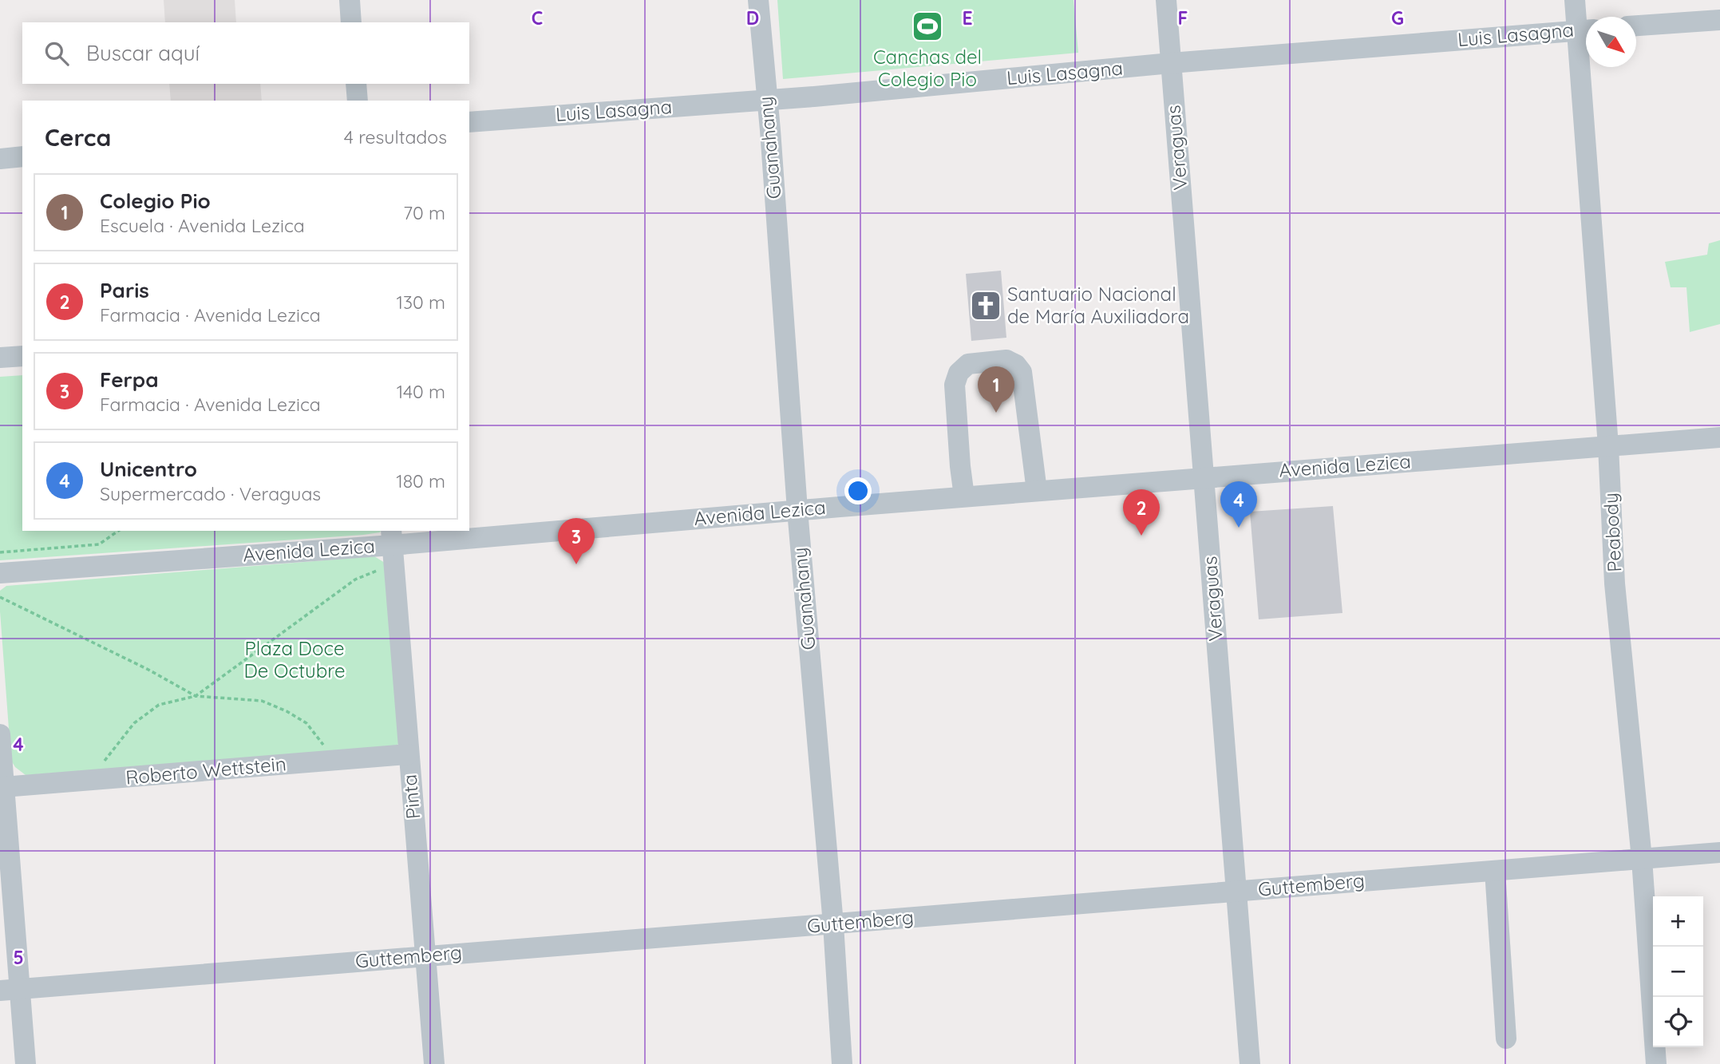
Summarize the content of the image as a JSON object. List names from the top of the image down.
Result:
{
  "streets": {
    "street": [
      "Luis Lasagna",
      "Guanahany",
      "Veraguas",
      "Avenida Lezica",
      "Peabody",
      "Roberto Wettstein",
      "Pinta",
      "Guttemberg"
    ]
  },
  "crossings": [
    ["Luis Lasagna", "Guanahany"],
    ["Luis Lasagna", "Veraguas"],
    ["Luis Lasagna", "Peabody"],
    ["Guanahany", "Avenida Lezica"],
    ["Guanahany", "Guttemberg"],
    ["Veraguas", "Avenida Lezica"],
    ["Veraguas", "Guttemberg"],
    ["Avenida Lezica", "Peabody"],
    ["Avenida Lezica", "Pinta"],
    ["Peabody", "Guttemberg"],
    ["Roberto Wettstein", "Pinta"],
    ["Pinta", "Guttemberg"]
  ],
  "parks": ["Plaza Doce De Octubre"],
  "places": {
    "sports": ["Canchas del Colegio Pio"],
    "church": ["Santuario Nacional de María Auxiliadora"]
  },
  "north": "bottom right",
  "page": {
    "search": "Buscar aquí",
    "heading": ["Cerca", "4 resultados"],
    "list": [
      {
        "mark": "1",
        "name": "Colegio Pio",
        "note": "Escuela · Avenida Lezica",
        "value": "70 m"
      },
      {
        "mark": "2",
        "name": "Paris",
        "note": "Farmacia · Avenida Lezica",
        "value": "130 m"
      },
      {
        "mark": "3",
        "name": "Ferpa",
        "note": "Farmacia · Avenida Lezica",
        "value": "140 m"
      },
      {
        "mark": "4",
        "name": "Unicentro",
        "note": "Supermercado · Veraguas",
        "value": "180 m"
      }
    ],
    "pins": [
      "1",
      "4",
      "2",
      "3"
    ],
    "map_buttons": ["+", "−"]
  },
  "grid": {
    "columns": [
      "C",
      "D",
      "E",
      "F",
      "G"
    ],
    "rows": ["4", "5"]
  }
}
